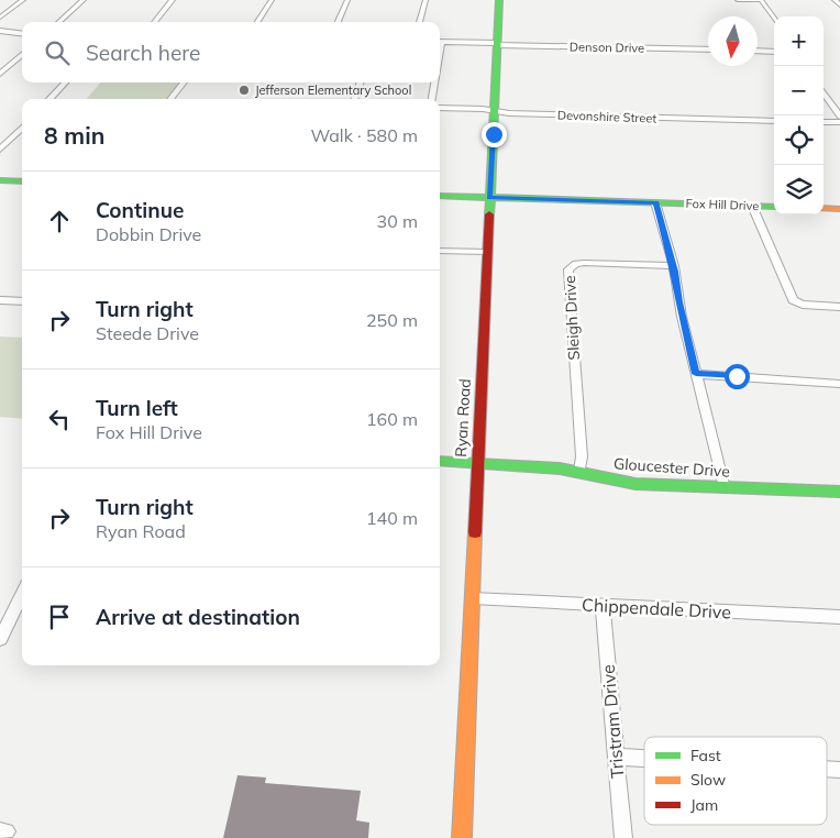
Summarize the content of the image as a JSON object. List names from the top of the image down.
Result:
{
  "streets": {
    "main road": ["Fox Hill Drive", "Ryan Road", "Gloucester Drive"],
    "street": [
      "Denson Drive",
      "Devonshire Street",
      "Sleigh Drive",
      "Chippendale Drive",
      "Tristram Drive"
    ]
  },
  "crossings": [
    ["Denson Drive", "Ryan Road"],
    ["Devonshire Street", "Ryan Road"],
    ["Fox Hill Drive", "Ryan Road"],
    ["Sleigh Drive", "Gloucester Drive"],
    ["Ryan Road", "Gloucester Drive"],
    ["Ryan Road", "Chippendale Drive"],
    ["Chippendale Drive", "Tristram Drive"]
  ],
  "places": ["Jefferson Elementary School"],
  "legend": ["Fast", "Slow", "Jam"],
  "north": "bottom",
  "page": {
    "map_buttons": ["+", "−"],
    "search": "Search here",
    "heading": ["8 min", "Walk · 580 m"],
    "list": [
      ["Continue", "Dobbin Drive", "30 m"],
      ["Turn right", "Steede Drive", "250 m"],
      ["Turn left", "Fox Hill Drive", "160 m"],
      ["Turn right", "Ryan Road", "140 m"],
      "Arrive at destination"
    ]
  }
}
